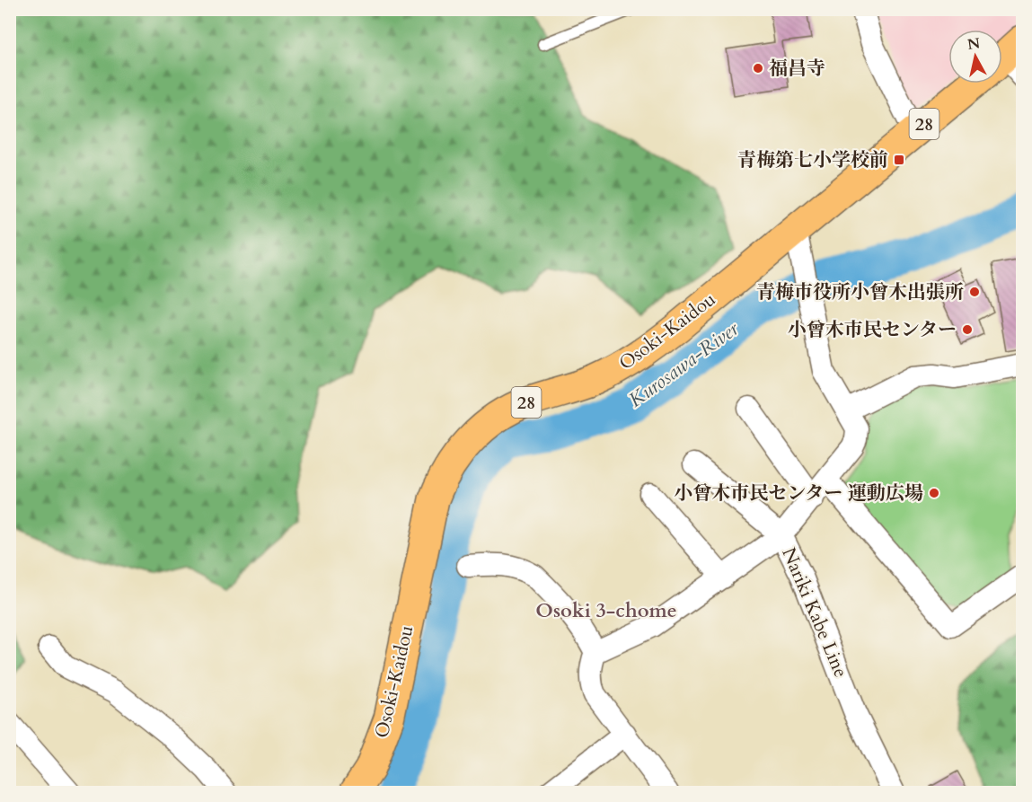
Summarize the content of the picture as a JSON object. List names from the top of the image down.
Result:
{
  "streets": {
    "main road": ["28", "Osoki-Kaidou"],
    "street": ["Nariki Kabe Line"]
  },
  "crossings": [
    ["Osoki-Kaidou", "Nariki Kabe Line"]
  ],
  "districts": ["Osoki 3-chome"],
  "water": ["Kurosawa-River"],
  "places": {
    "other": [
      "福昌寺",
      "青梅市役所小曾木出張所",
      "小曾木市民センター",
      "小曾木市民センター 運動広場"
    ],
    "transit": ["青梅第七小学校前"]
  },
  "north": "top"
}
